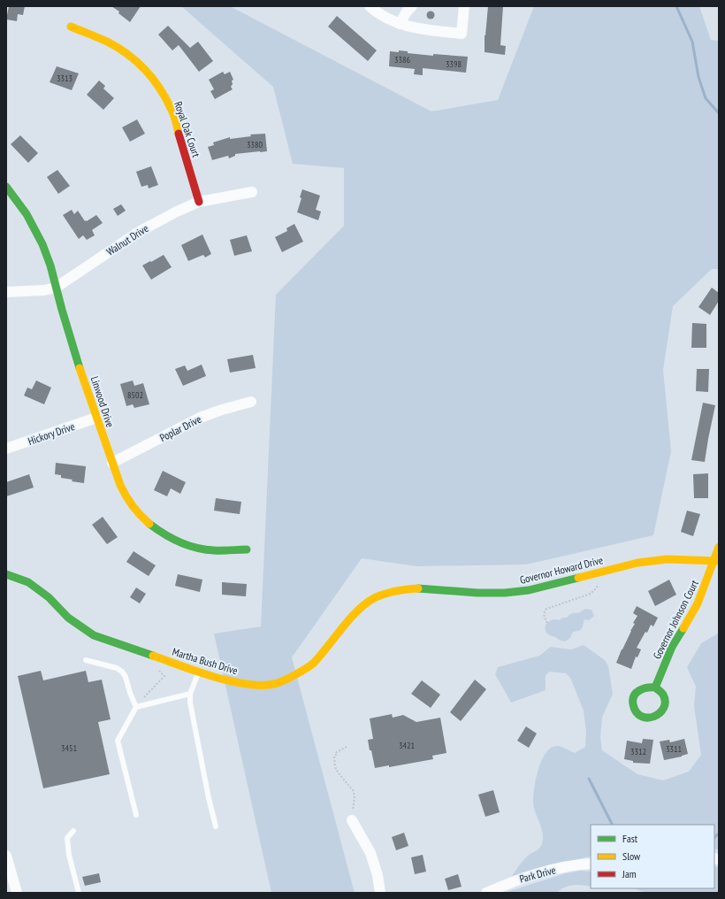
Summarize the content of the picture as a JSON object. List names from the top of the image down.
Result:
{
  "streets": {
    "street": [
      "Royal Oak Court",
      "Walnut Drive",
      "Linwood Drive",
      "Poplar Drive",
      "Hickory Drive",
      "Governor Howard Drive",
      "Governor Johnson Court",
      "Martha Bush Drive",
      "Park Drive"
    ]
  },
  "crossings": [
    ["Royal Oak Court", "Walnut Drive"],
    ["Walnut Drive", "Linwood Drive"],
    ["Linwood Drive", "Poplar Drive"],
    ["Linwood Drive", "Hickory Drive"],
    ["Governor Howard Drive", "Governor Johnson Court"],
    ["Governor Howard Drive", "Martha Bush Drive"]
  ],
  "house_numbers": [
    "3386",
    "3398",
    "3313",
    "3380",
    "8502",
    "3421",
    "3451",
    "3311",
    "3312"
  ],
  "legend": ["Fast", "Slow", "Jam"]
}
